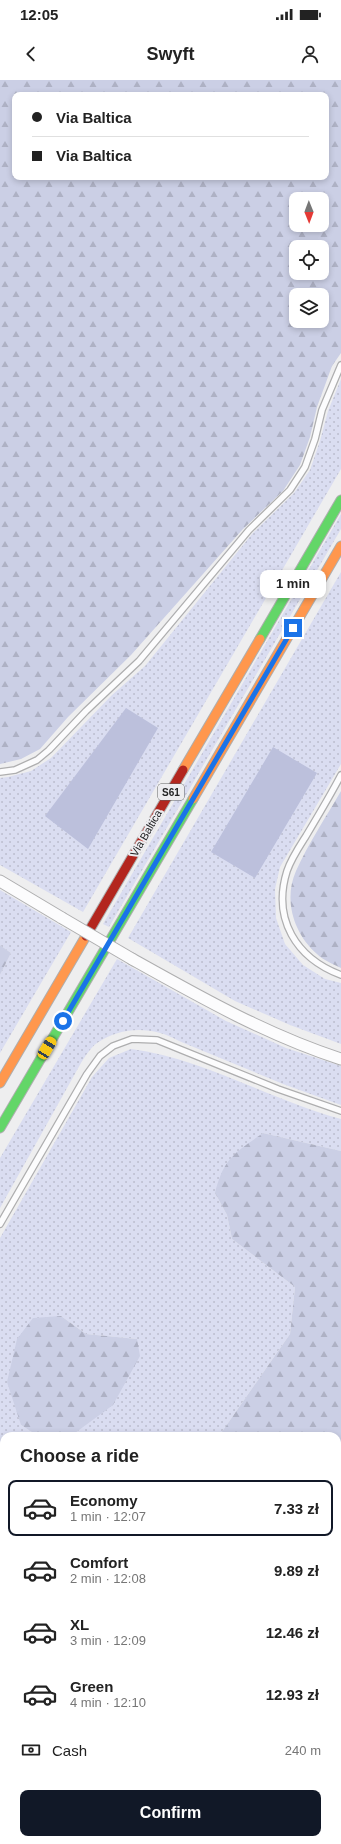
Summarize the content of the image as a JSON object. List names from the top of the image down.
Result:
{
  "streets": {
    "highway": ["S61", "Via Baltica"]
  },
  "north": "bottom",
  "page": {
    "status": "12:05",
    "header": "Swyft",
    "banner": ["Via Baltica", "Via Baltica"],
    "bubble": "1 min",
    "heading": "Choose a ride",
    "list": [
      {
        "name": "Economy",
        "note": "1 min · 12:07",
        "value": "7.33 zł"
      },
      {
        "name": "Comfort",
        "note": "2 min · 12:08",
        "value": "9.89 zł"
      },
      {
        "name": "XL",
        "note": "3 min · 12:09",
        "value": "12.46 zł"
      },
      {
        "name": "Green",
        "note": "4 min · 12:10",
        "value": "12.93 zł"
      }
    ],
    "pay": ["Cash", "240 m"],
    "buttons": "Confirm"
  }
}
